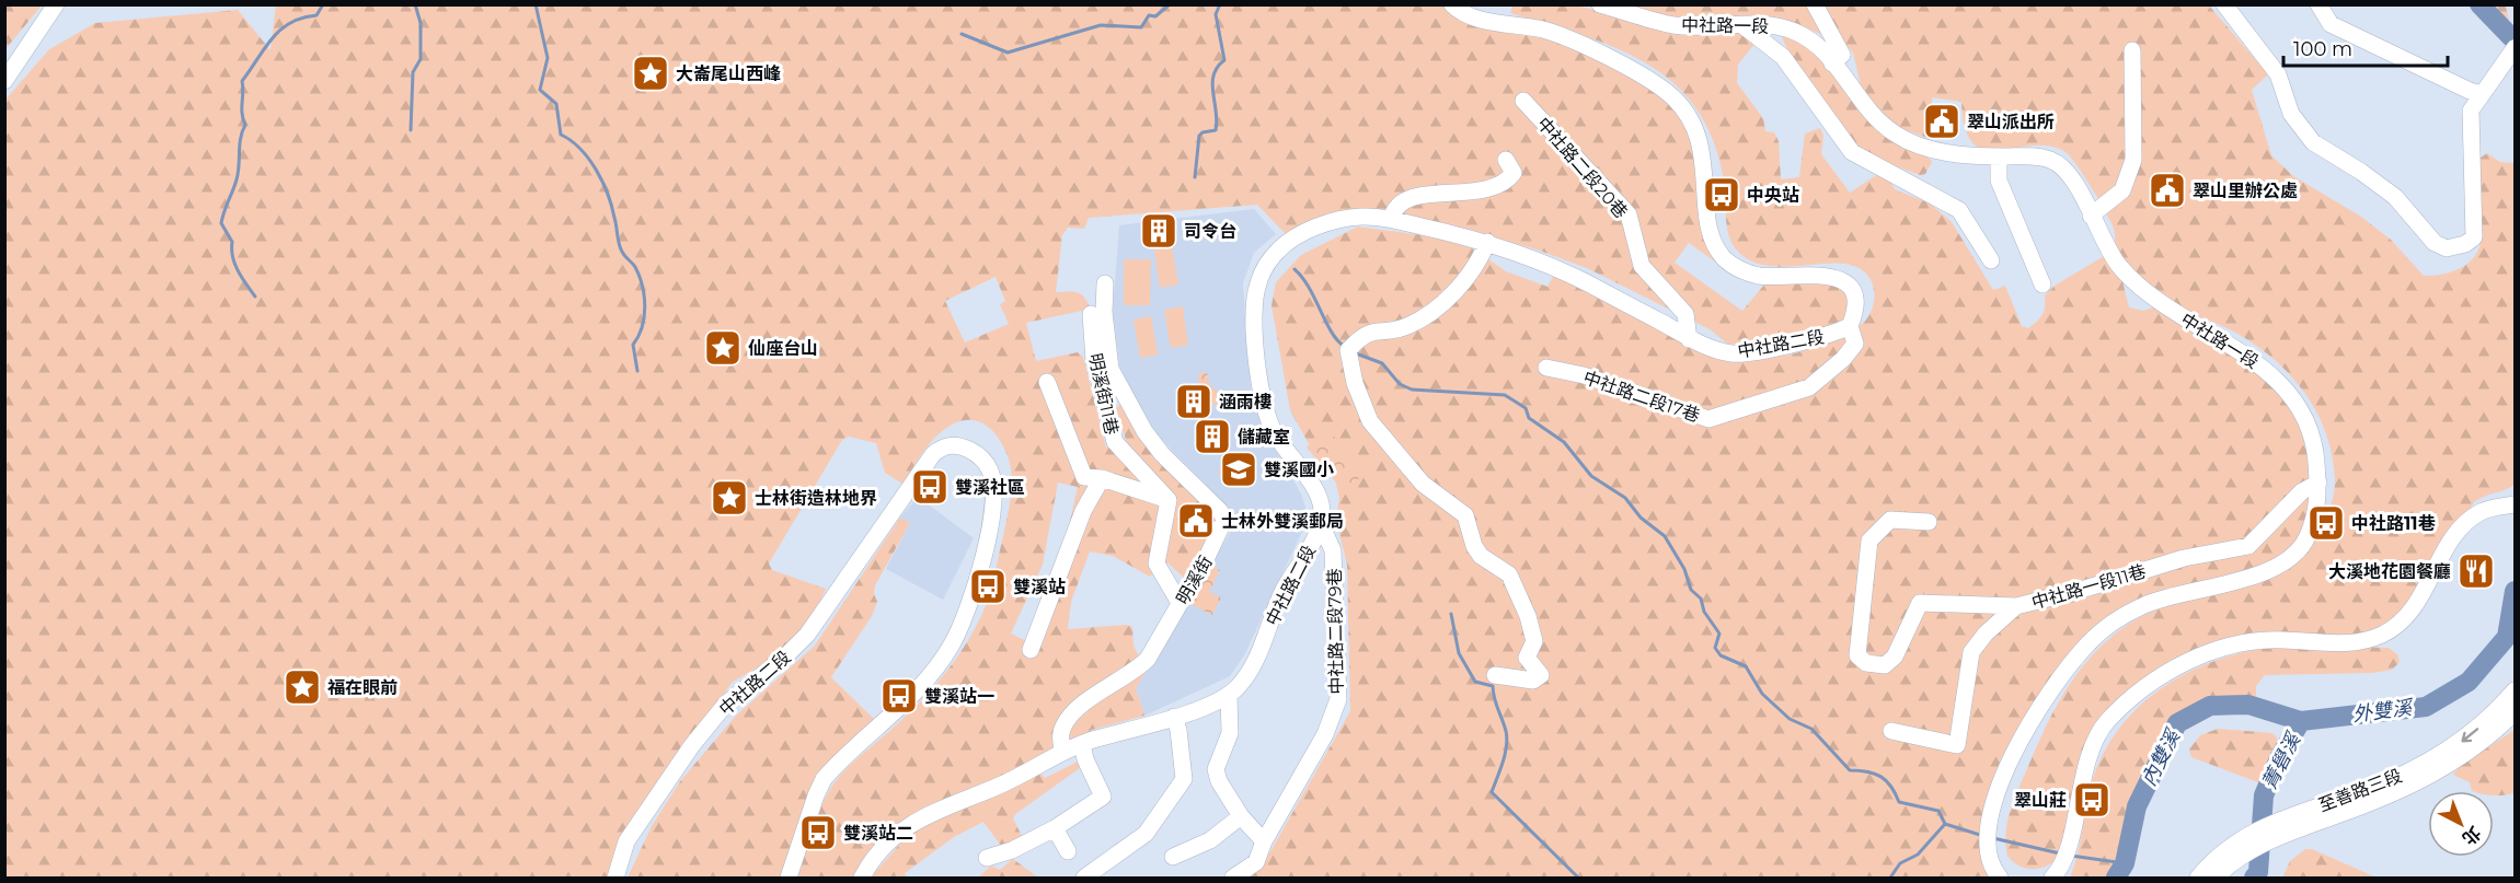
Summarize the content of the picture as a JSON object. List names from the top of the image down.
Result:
{
  "streets": {
    "street": [
      "中社路一段",
      "中社路二段20巷",
      "中社路二段",
      "明溪街11巷",
      "中社路二段17巷",
      "明溪街",
      "中社路一段11巷",
      "中社路二段79巷",
      "至善路三段"
    ]
  },
  "crossings": [
    ["中社路一段", "中社路一段11巷"],
    ["中社路二段20巷", "中社路二段"],
    ["中社路二段", "中社路二段17巷"],
    ["中社路二段", "明溪街"],
    ["中社路二段", "中社路二段79巷"]
  ],
  "water": ["外雙溪", "內雙溪", "菁礐溪"],
  "places": {
    "place": [
      "大崙尾山西峰",
      "仙座台山",
      "士林街造林地界",
      "福在眼前"
    ],
    "public building": ["翠山派出所", "翠山里辦公處", "士林外雙溪郵局"],
    "bus stop": [
      "中央站",
      "雙溪社區",
      "中社路11巷",
      "雙溪站",
      "雙溪站一",
      "翠山莊",
      "雙溪站二"
    ],
    "building": ["司令台", "涵雨樓", "儲藏室"],
    "school or university": ["雙溪國小"],
    "restaurant": ["大溪地花園餐廳"]
  },
  "scale_bar": "100 m",
  "north": "bottom right"
}
